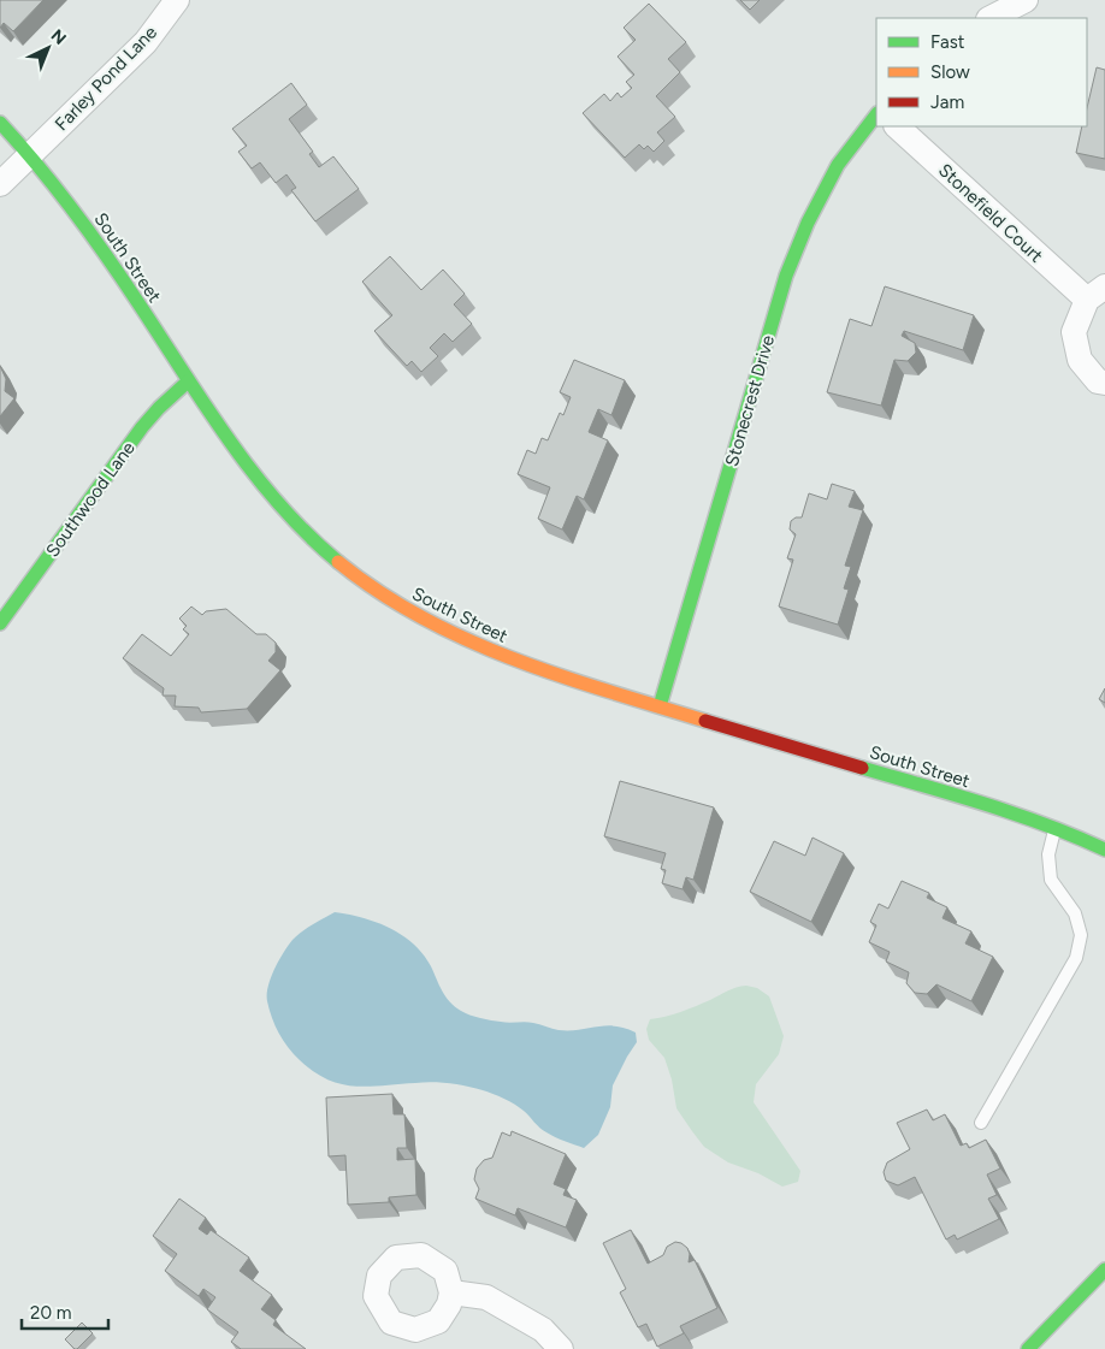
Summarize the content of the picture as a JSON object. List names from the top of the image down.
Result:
{
  "streets": {
    "street": [
      "Farley Pond Lane",
      "Stonefield Court",
      "South Street",
      "Stonecrest Drive",
      "Southwood Lane"
    ]
  },
  "crossings": [
    ["Farley Pond Lane", "South Street"],
    ["South Street", "Stonecrest Drive"],
    ["South Street", "Southwood Lane"]
  ],
  "legend": ["Fast", "Slow", "Jam"],
  "scale_bar": "20 m",
  "north": "top right"
}
